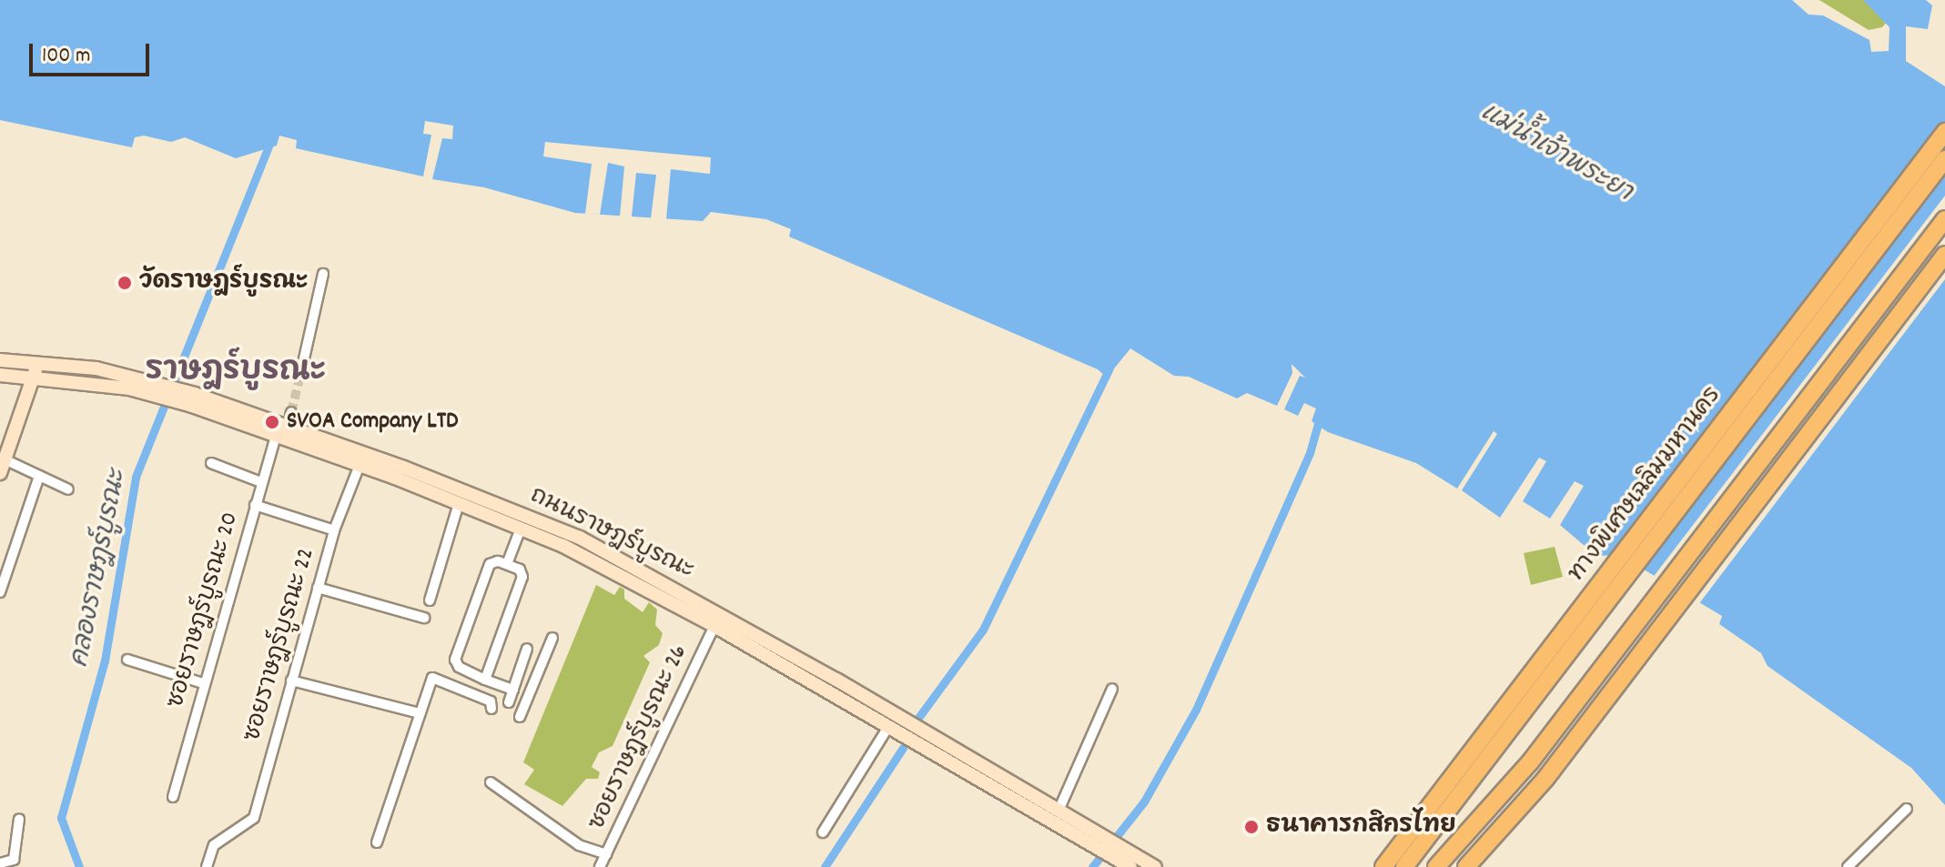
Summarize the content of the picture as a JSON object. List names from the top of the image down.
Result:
{
  "streets": {
    "highway": ["ทางพิเศษเฉลิมมหานคร"],
    "main road": ["ถนนราษฎร์บูรณะ"],
    "street": ["ซอยราษฎร์บูรณะ 20", "ซอยราษฎร์บูรณะ 22", "ซอยราษฎร์บูรณะ 26"]
  },
  "crossings": [
    ["ถนนราษฎร์บูรณะ", "ซอยราษฎร์บูรณะ 20"],
    ["ถนนราษฎร์บูรณะ", "ซอยราษฎร์บูรณะ 22"],
    ["ถนนราษฎร์บูรณะ", "ซอยราษฎร์บูรณะ 26"]
  ],
  "districts": ["ราษฎร์บูรณะ"],
  "water": ["แม่น้ำเจ้าพระยา", "คลองราษฎร์บูรณะ"],
  "places": ["วัดราษฎร์บูรณะ", "SVOA Company LTD", "ธนาคารกสิกรไทย"],
  "scale_bar": "100 m"
}
